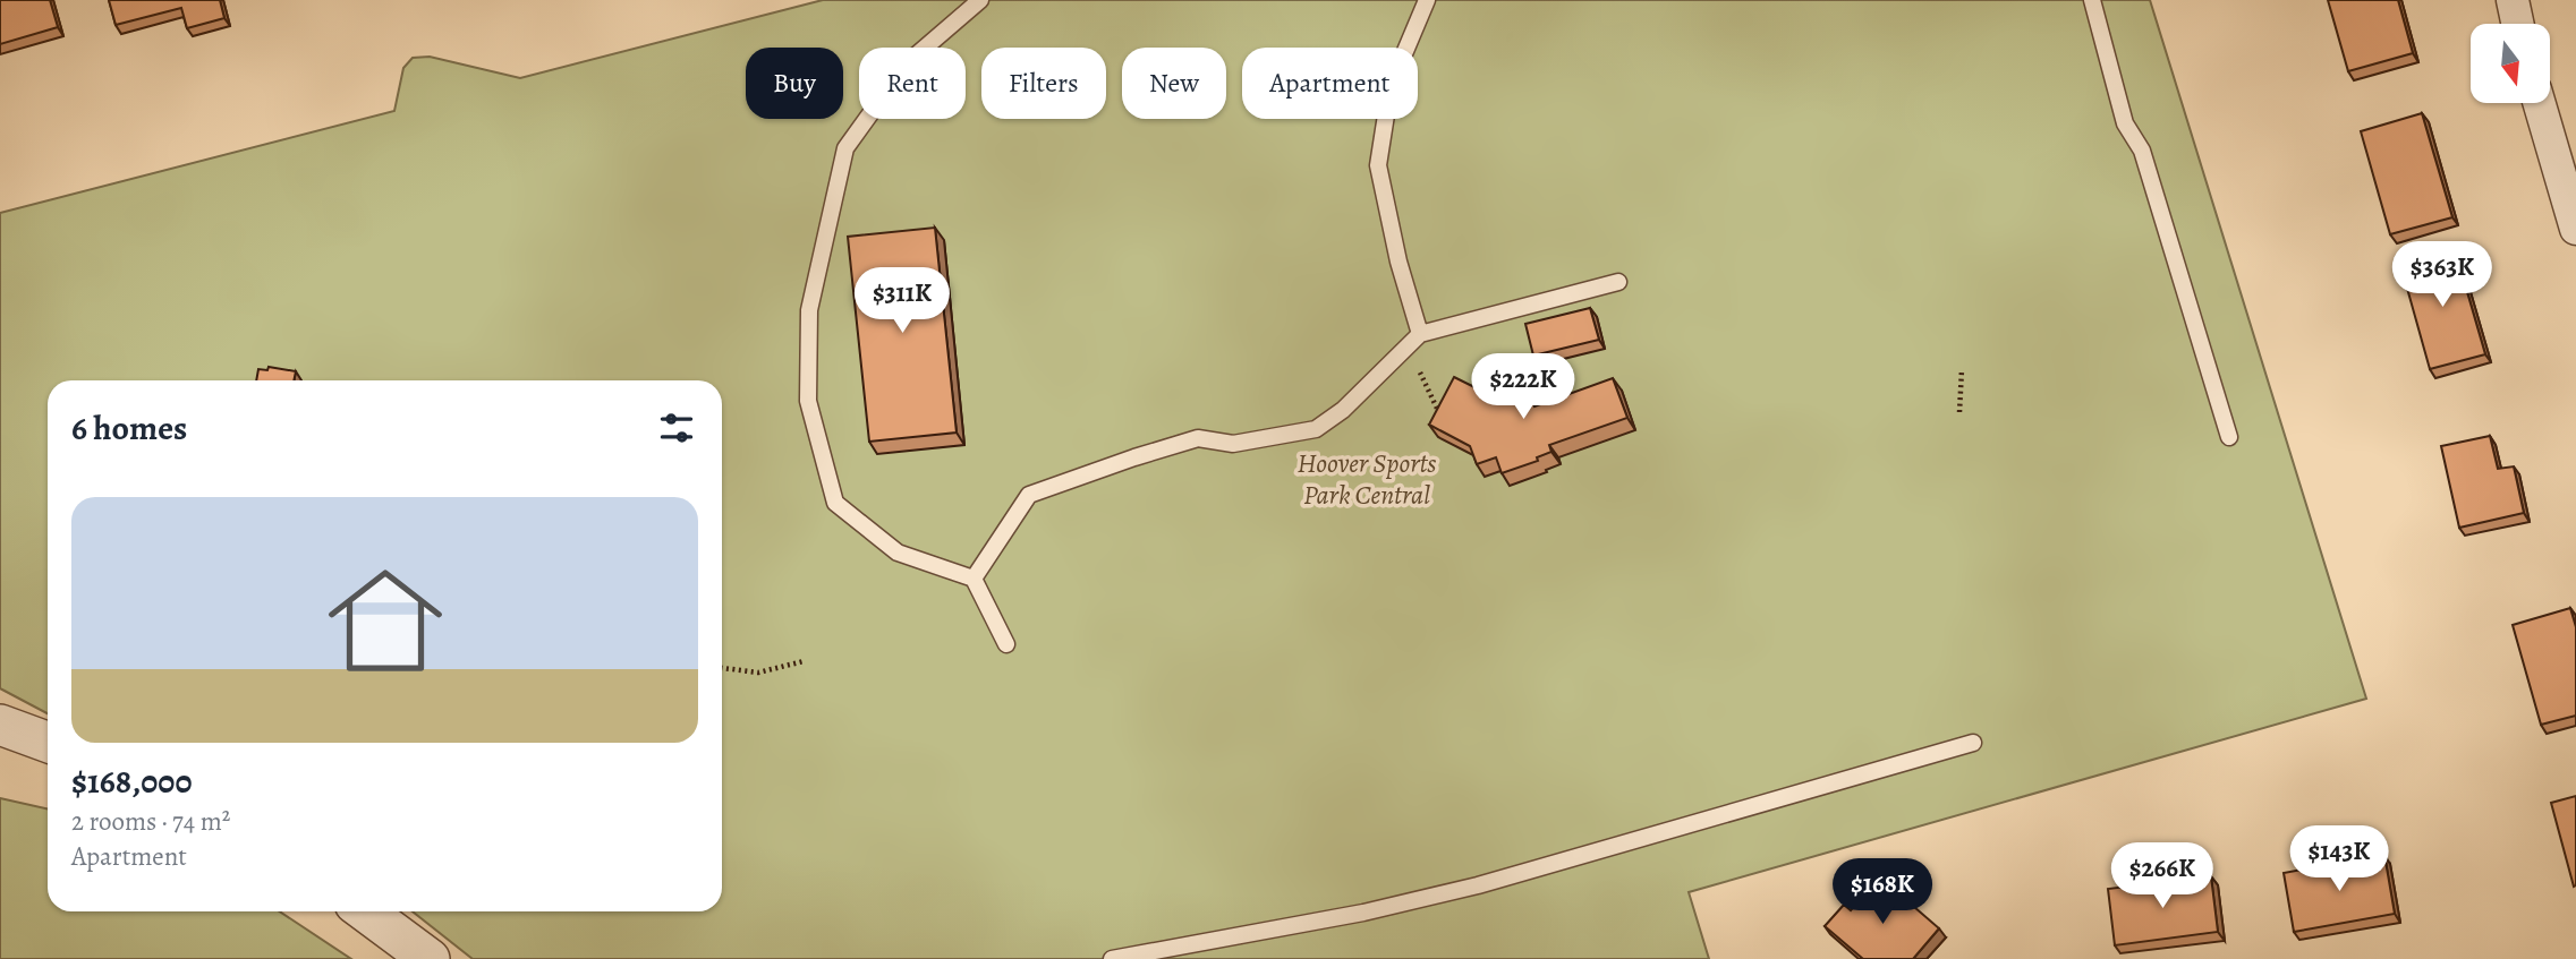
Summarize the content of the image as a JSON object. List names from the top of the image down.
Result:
{
  "parks": ["Hoover Sports Park Central"],
  "north": "bottom",
  "page": {
    "chip": [
      "Buy",
      "Rent",
      "Filters",
      "New",
      "Apartment"
    ],
    "price": [
      "$363K",
      "$311K",
      "$222K",
      "$143K",
      "$266K",
      "$168K"
    ],
    "heading": "6 homes",
    "list": [
      {
        "name": "$168,000",
        "note": "2 rooms · 74 m² · Apartment"
      }
    ]
  }
}
